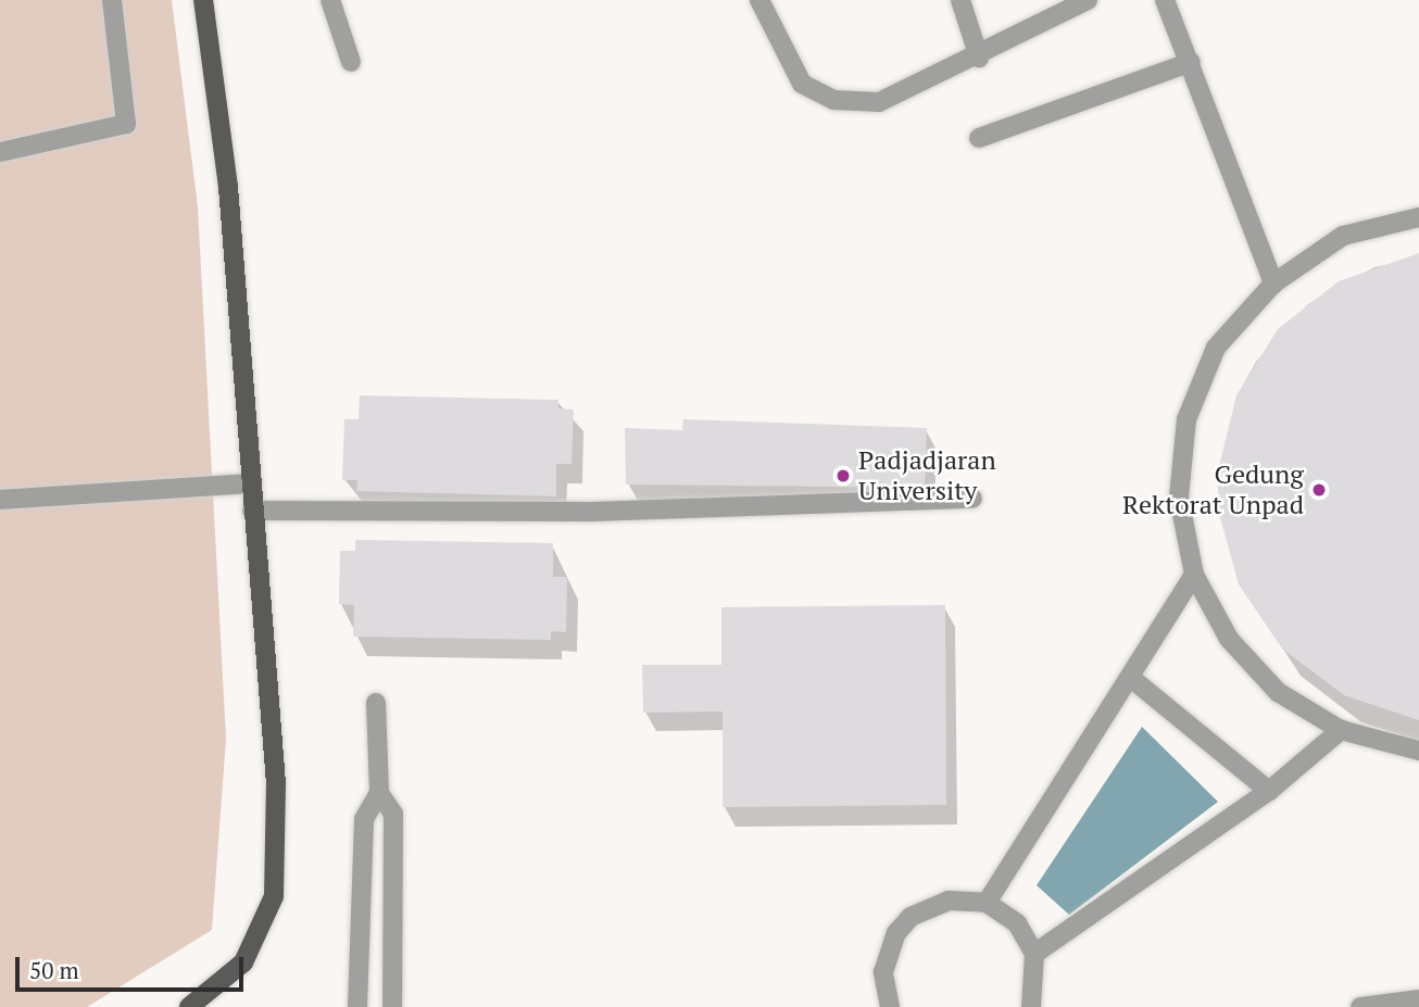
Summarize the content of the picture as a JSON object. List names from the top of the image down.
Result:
{
  "places": ["Padjadjaran University", "Gedung Rektorat Unpad"],
  "scale_bar": "50 m"
}
